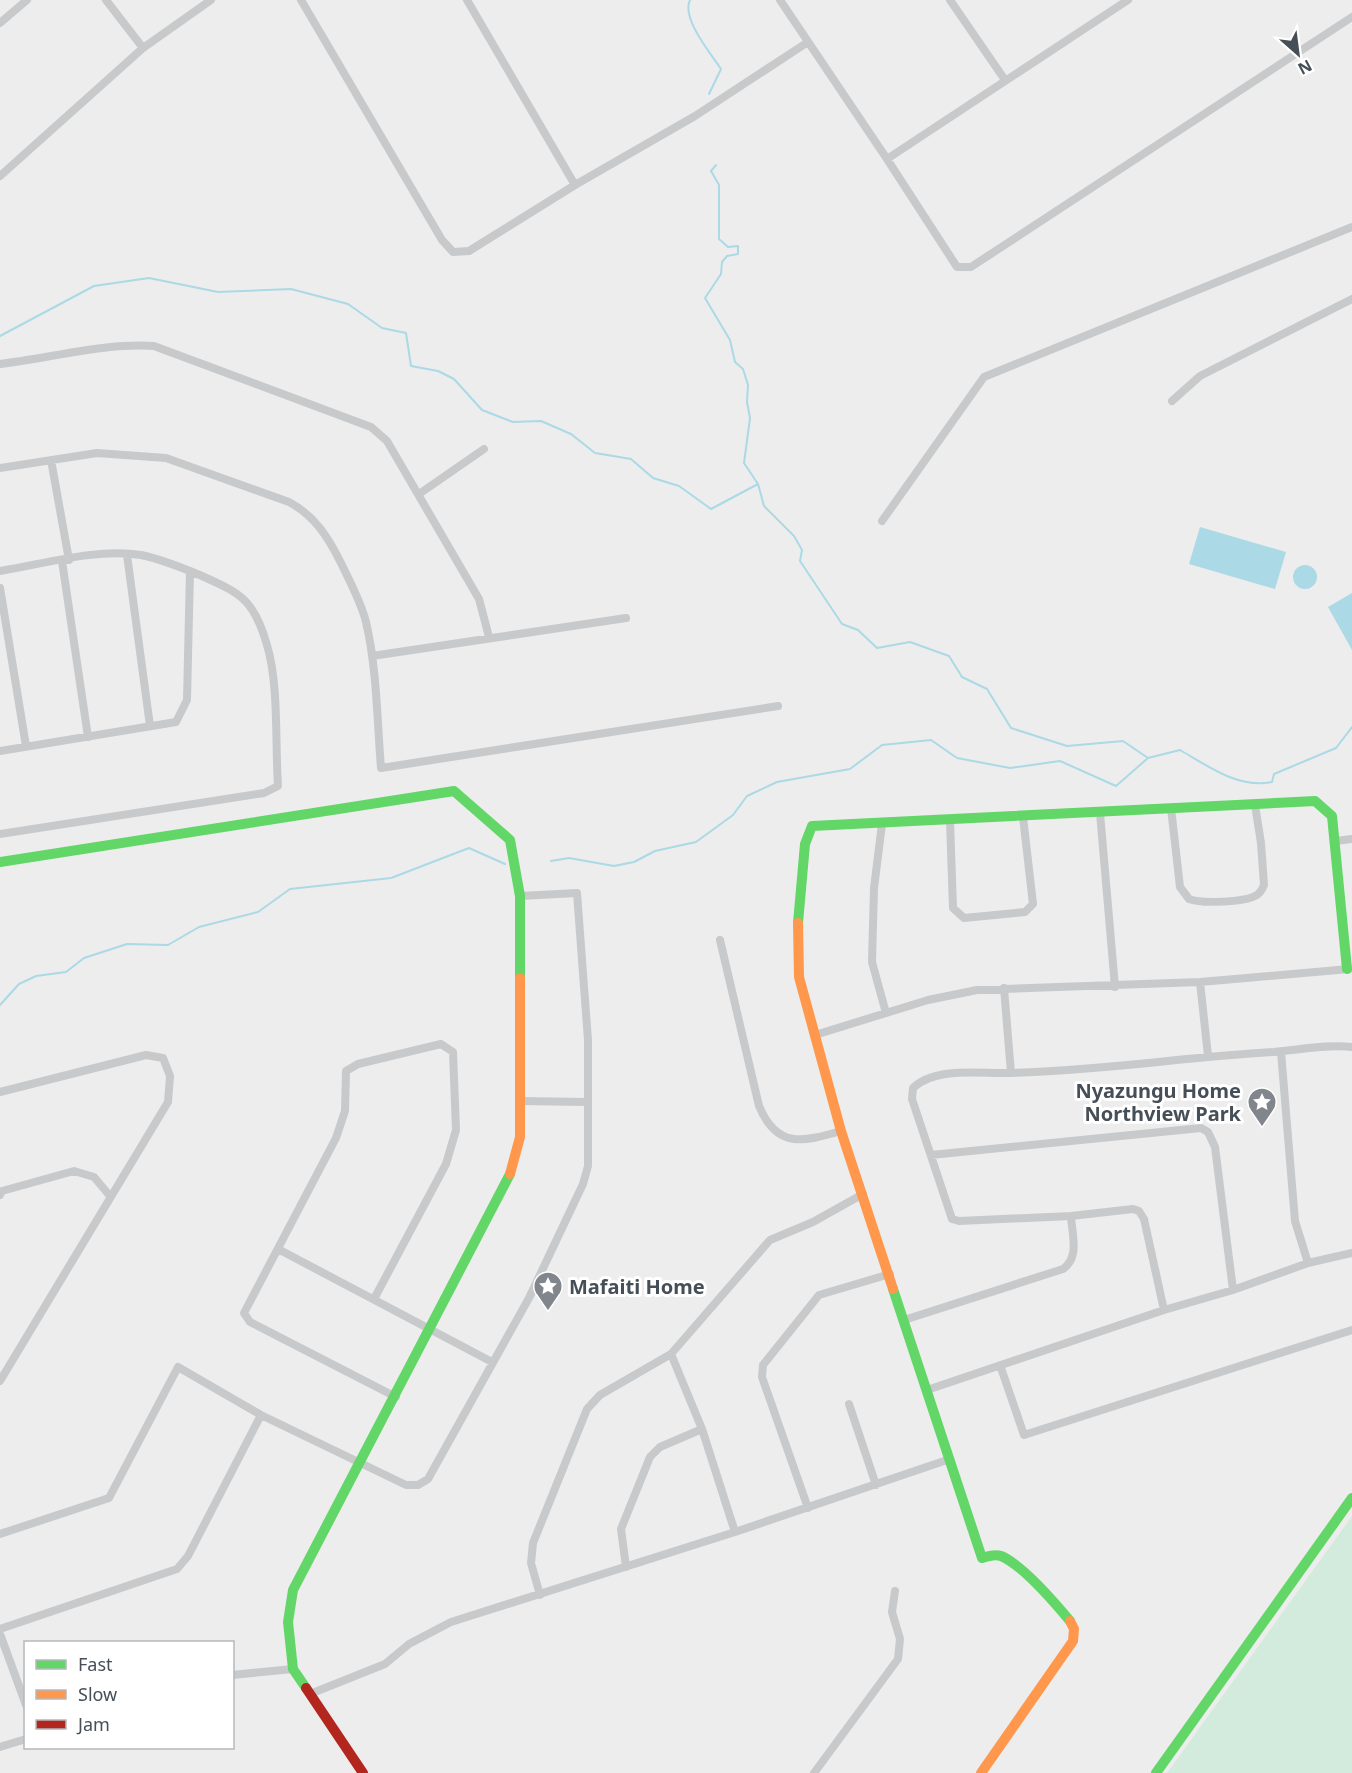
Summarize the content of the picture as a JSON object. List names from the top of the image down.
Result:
{
  "places": {
    "place": ["Nyazungu Home Northview Park", "Mafaiti Home"]
  },
  "legend": ["Fast", "Slow", "Jam"],
  "north": "bottom right"
}
